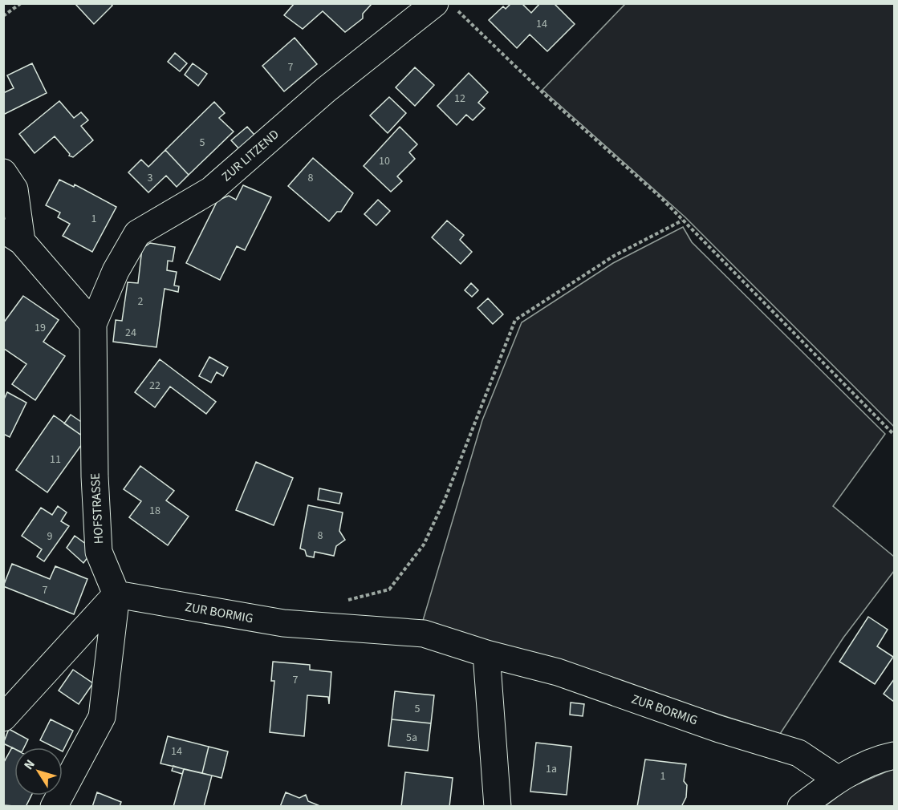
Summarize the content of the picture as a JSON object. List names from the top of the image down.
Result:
{
  "streets": {
    "street": ["ZUR LITZEND", "HOFSTRASSE", "ZUR BORMIG"]
  },
  "crossings": [
    ["ZUR LITZEND", "HOFSTRASSE"],
    ["HOFSTRASSE", "ZUR BORMIG"]
  ],
  "house_numbers": [
    "14",
    "7",
    "12",
    "5",
    "10",
    "3",
    "8",
    "1",
    "2",
    "19",
    "24",
    "22",
    "11",
    "18",
    "8",
    "9",
    "7",
    "7",
    "5",
    "5a",
    "14",
    "1a",
    "1"
  ],
  "north": "top left"
}
